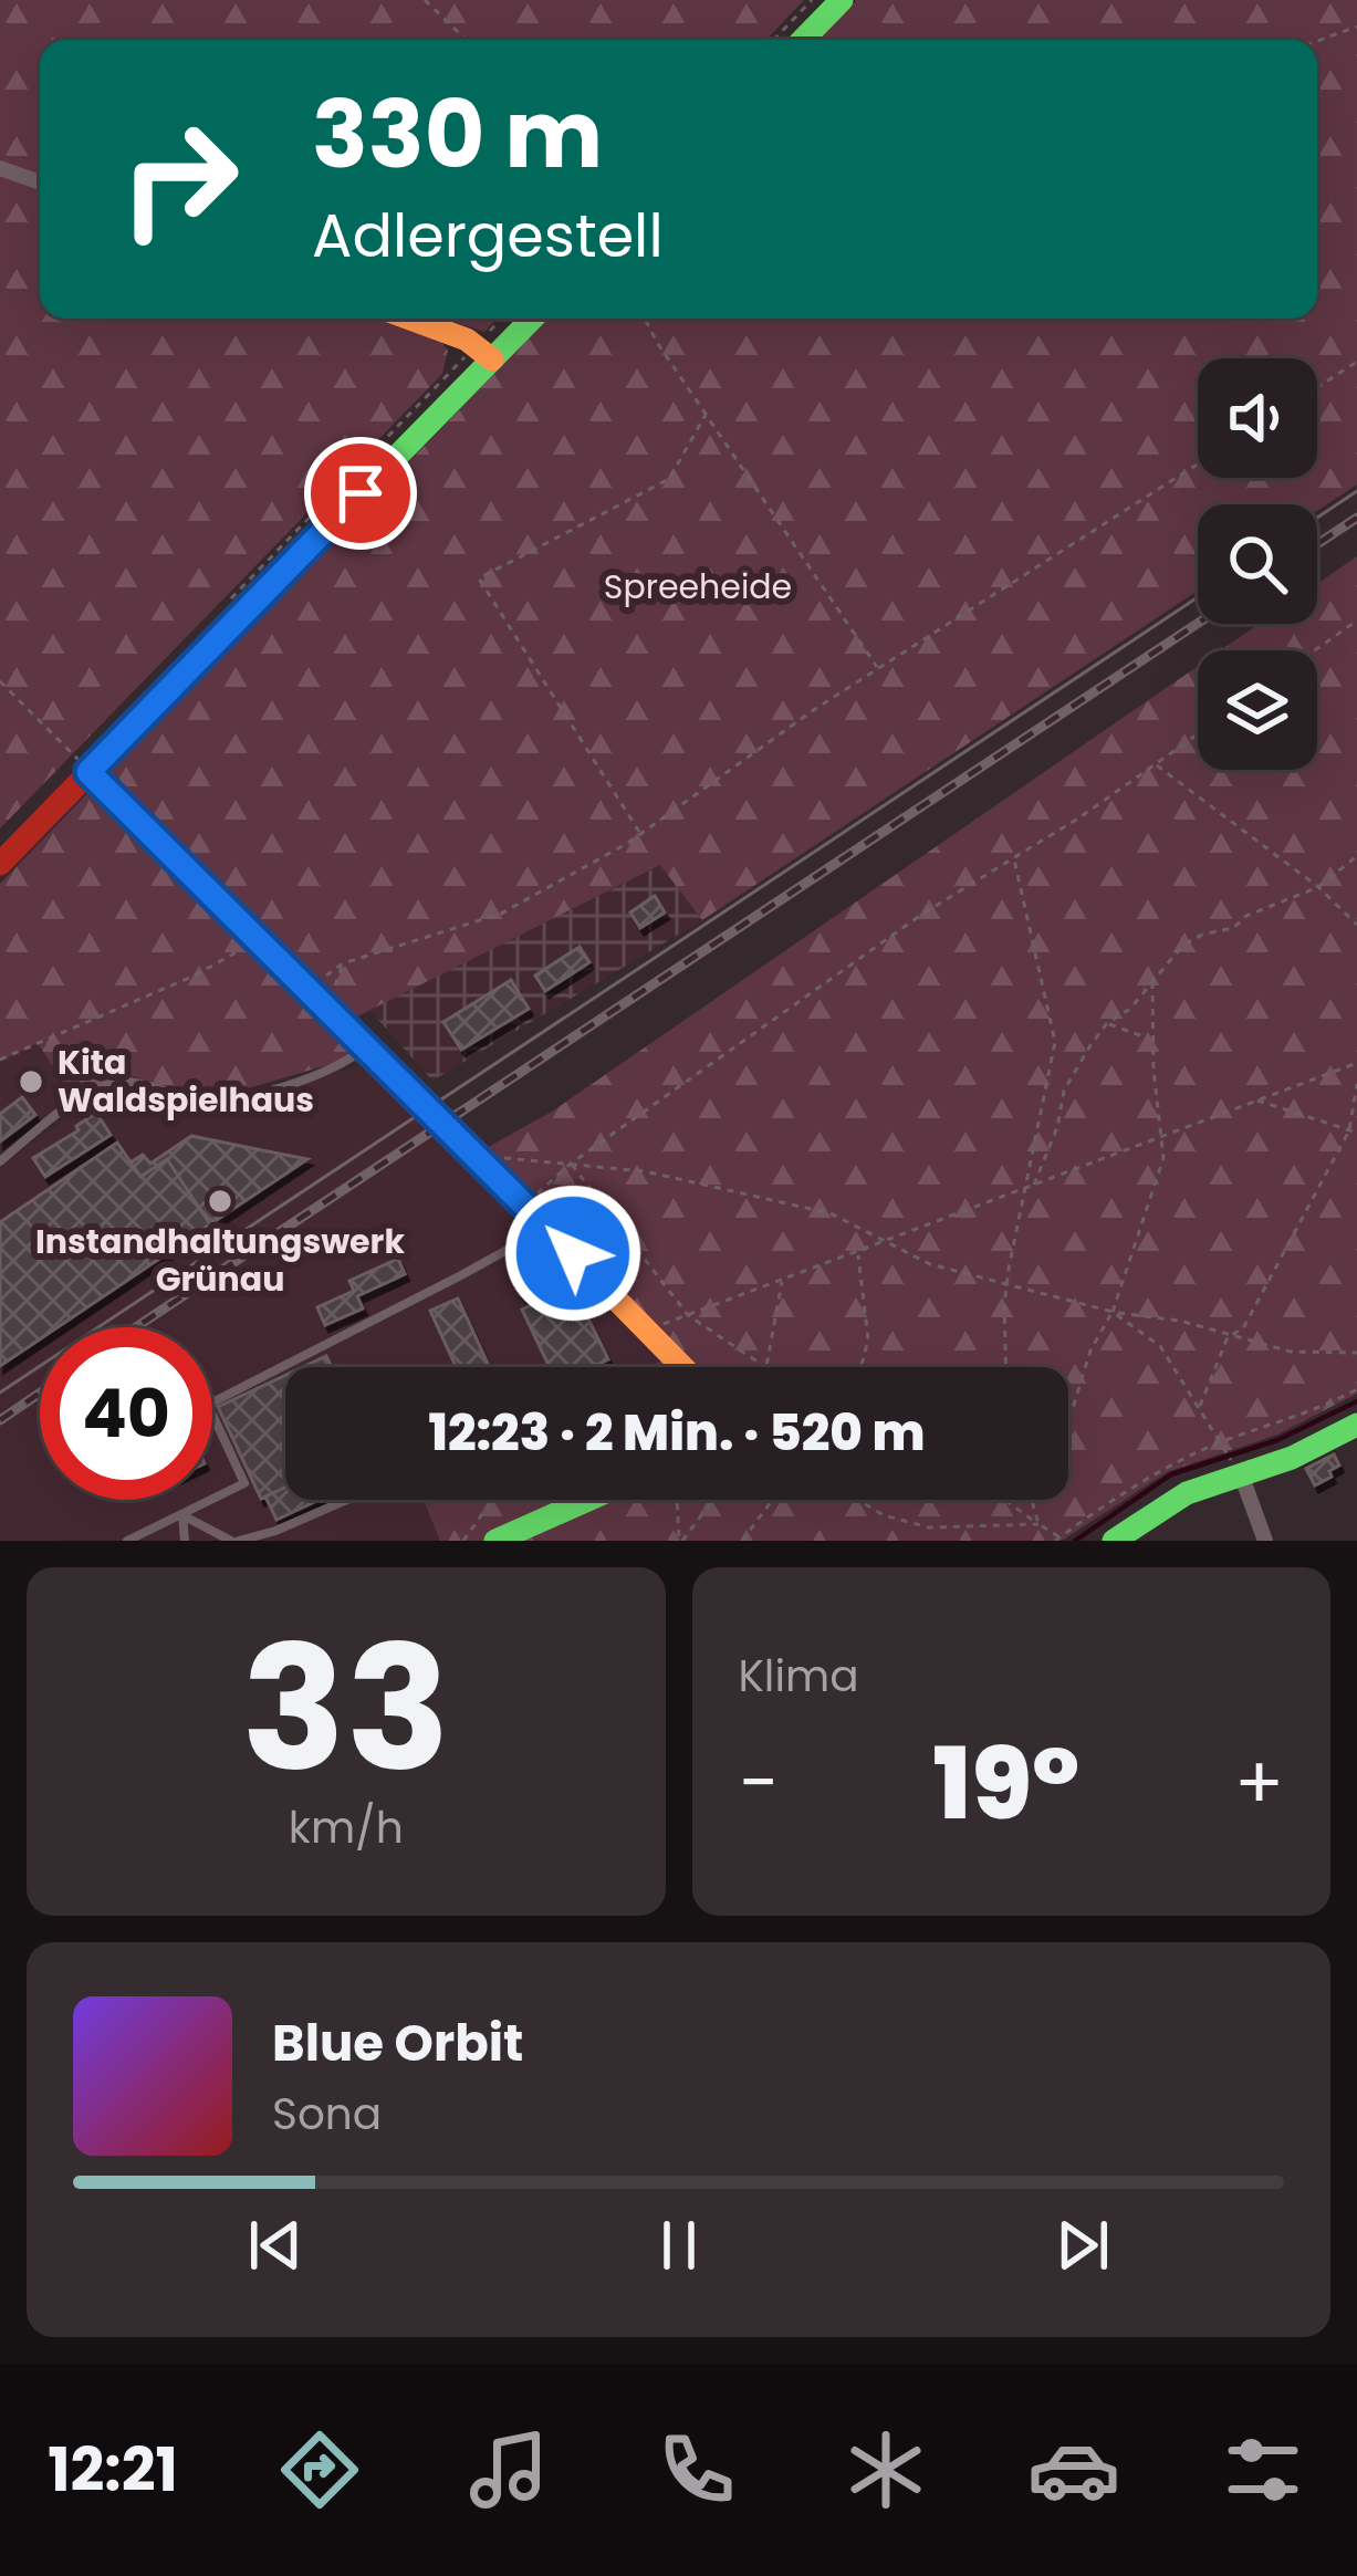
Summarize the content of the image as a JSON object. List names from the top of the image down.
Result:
{
  "parks": ["Spreeheide"],
  "places": ["Kita Waldspielhaus", "Instandhaltungswerk Grünau"],
  "page": {
    "turn": ["330 m", "Adlergestell"],
    "limit": "40",
    "trip": "12:23 · 2 Min. · 520 m",
    "tile": [
      ["33", "km/h"],
      "Klima"
    ],
    "heat": ["−", "19°", "+"],
    "song": ["Blue Orbit", "Sona"],
    "tabs": "12:21"
  }
}
